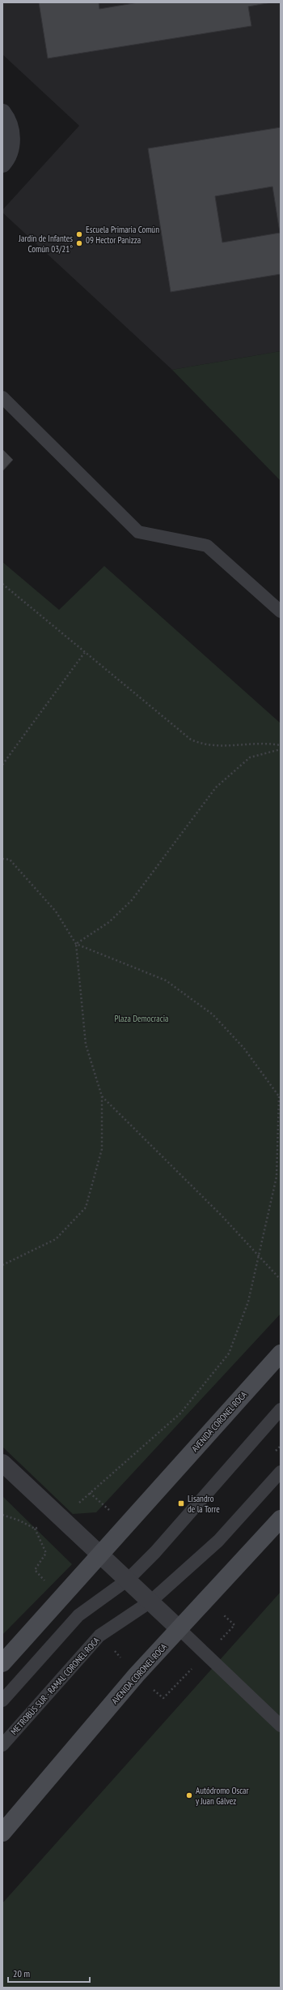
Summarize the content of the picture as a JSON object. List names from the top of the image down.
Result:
{
  "streets": {
    "main road": ["AVENIDA CORONEL ROCA"],
    "lane": ["METROBÚS SUR - RAMAL CORONEL ROCA"]
  },
  "parks": ["Plaza Democracia"],
  "places": {
    "other": ["Escuela Primaria Común 09 Hector Panizza", "Jardín de Infantes Común 03/21°", "Autódromo Oscar y Juan Gálvez"],
    "transit": ["Lisandro de la Torre"]
  },
  "scale_bar": "20 m"
}
